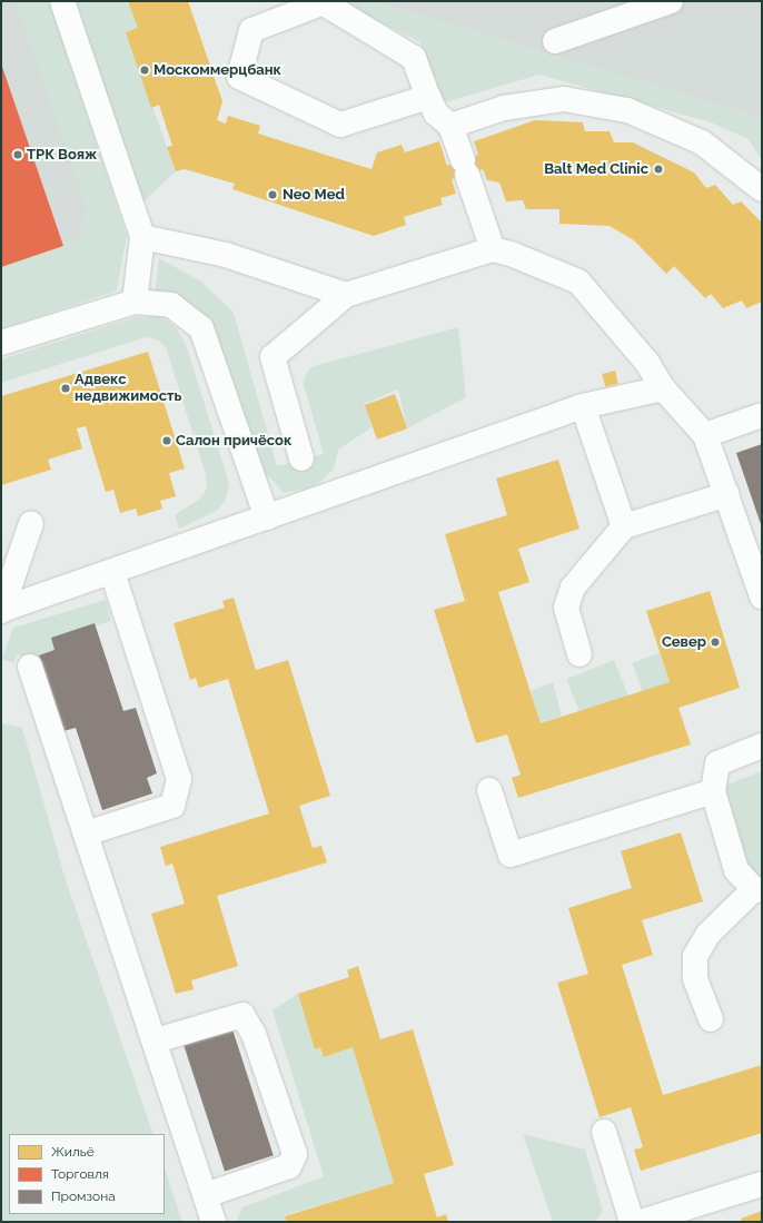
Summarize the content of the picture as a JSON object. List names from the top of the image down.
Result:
{
  "places": [
    "Москоммерцбанк",
    "ТРК Вояж",
    "Balt Med Clinic",
    "Neo Med",
    "Адвекс недвижимость",
    "Салон причёсок",
    "Север"
  ],
  "legend": ["Жильё", "Торговля", "Промзона"]
}
